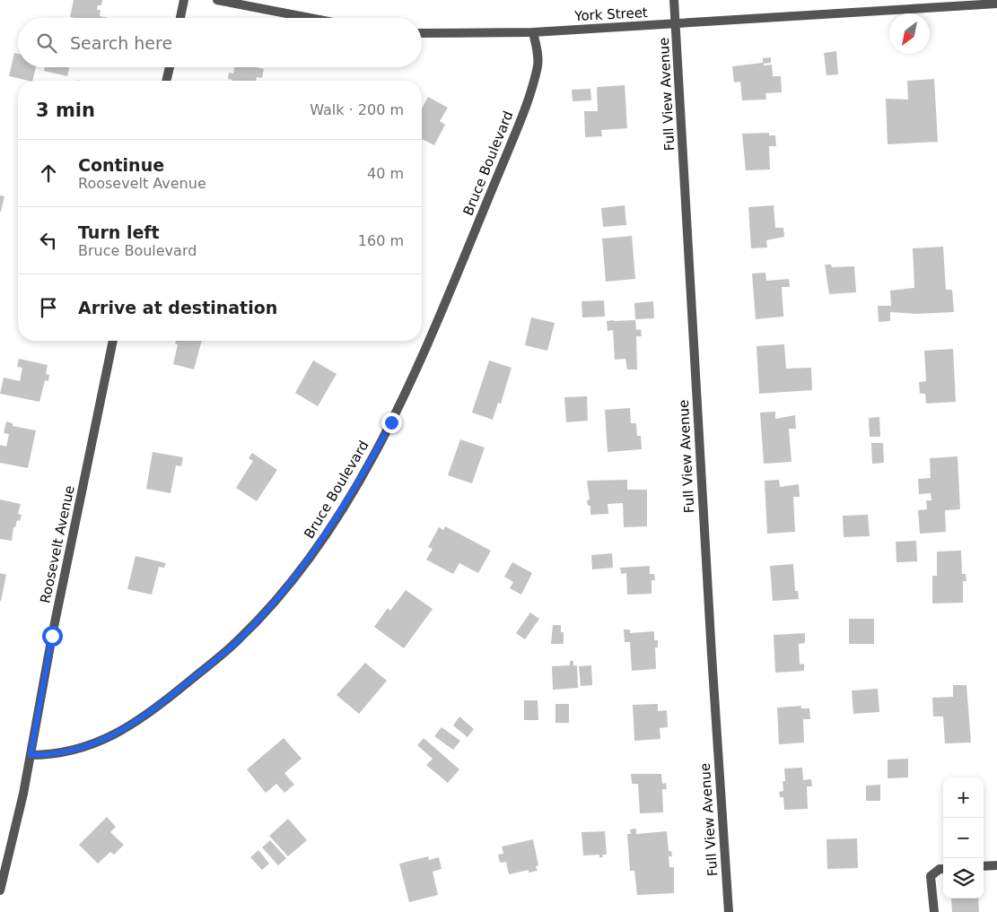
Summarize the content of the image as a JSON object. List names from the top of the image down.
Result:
{
  "streets": {
    "street": [
      "York Street",
      "Full View Avenue",
      "Bruce Boulevard",
      "Roosevelt Avenue"
    ]
  },
  "crossings": [
    ["York Street", "Full View Avenue"],
    ["York Street", "Bruce Boulevard"],
    ["Bruce Boulevard", "Roosevelt Avenue"]
  ],
  "north": "bottom left",
  "page": {
    "search": "Search here",
    "heading": ["3 min", "Walk · 200 m"],
    "list": [
      ["Continue", "Roosevelt Avenue", "40 m"],
      ["Turn left", "Bruce Boulevard", "160 m"],
      "Arrive at destination"
    ],
    "map_buttons": ["+", "−"]
  }
}
